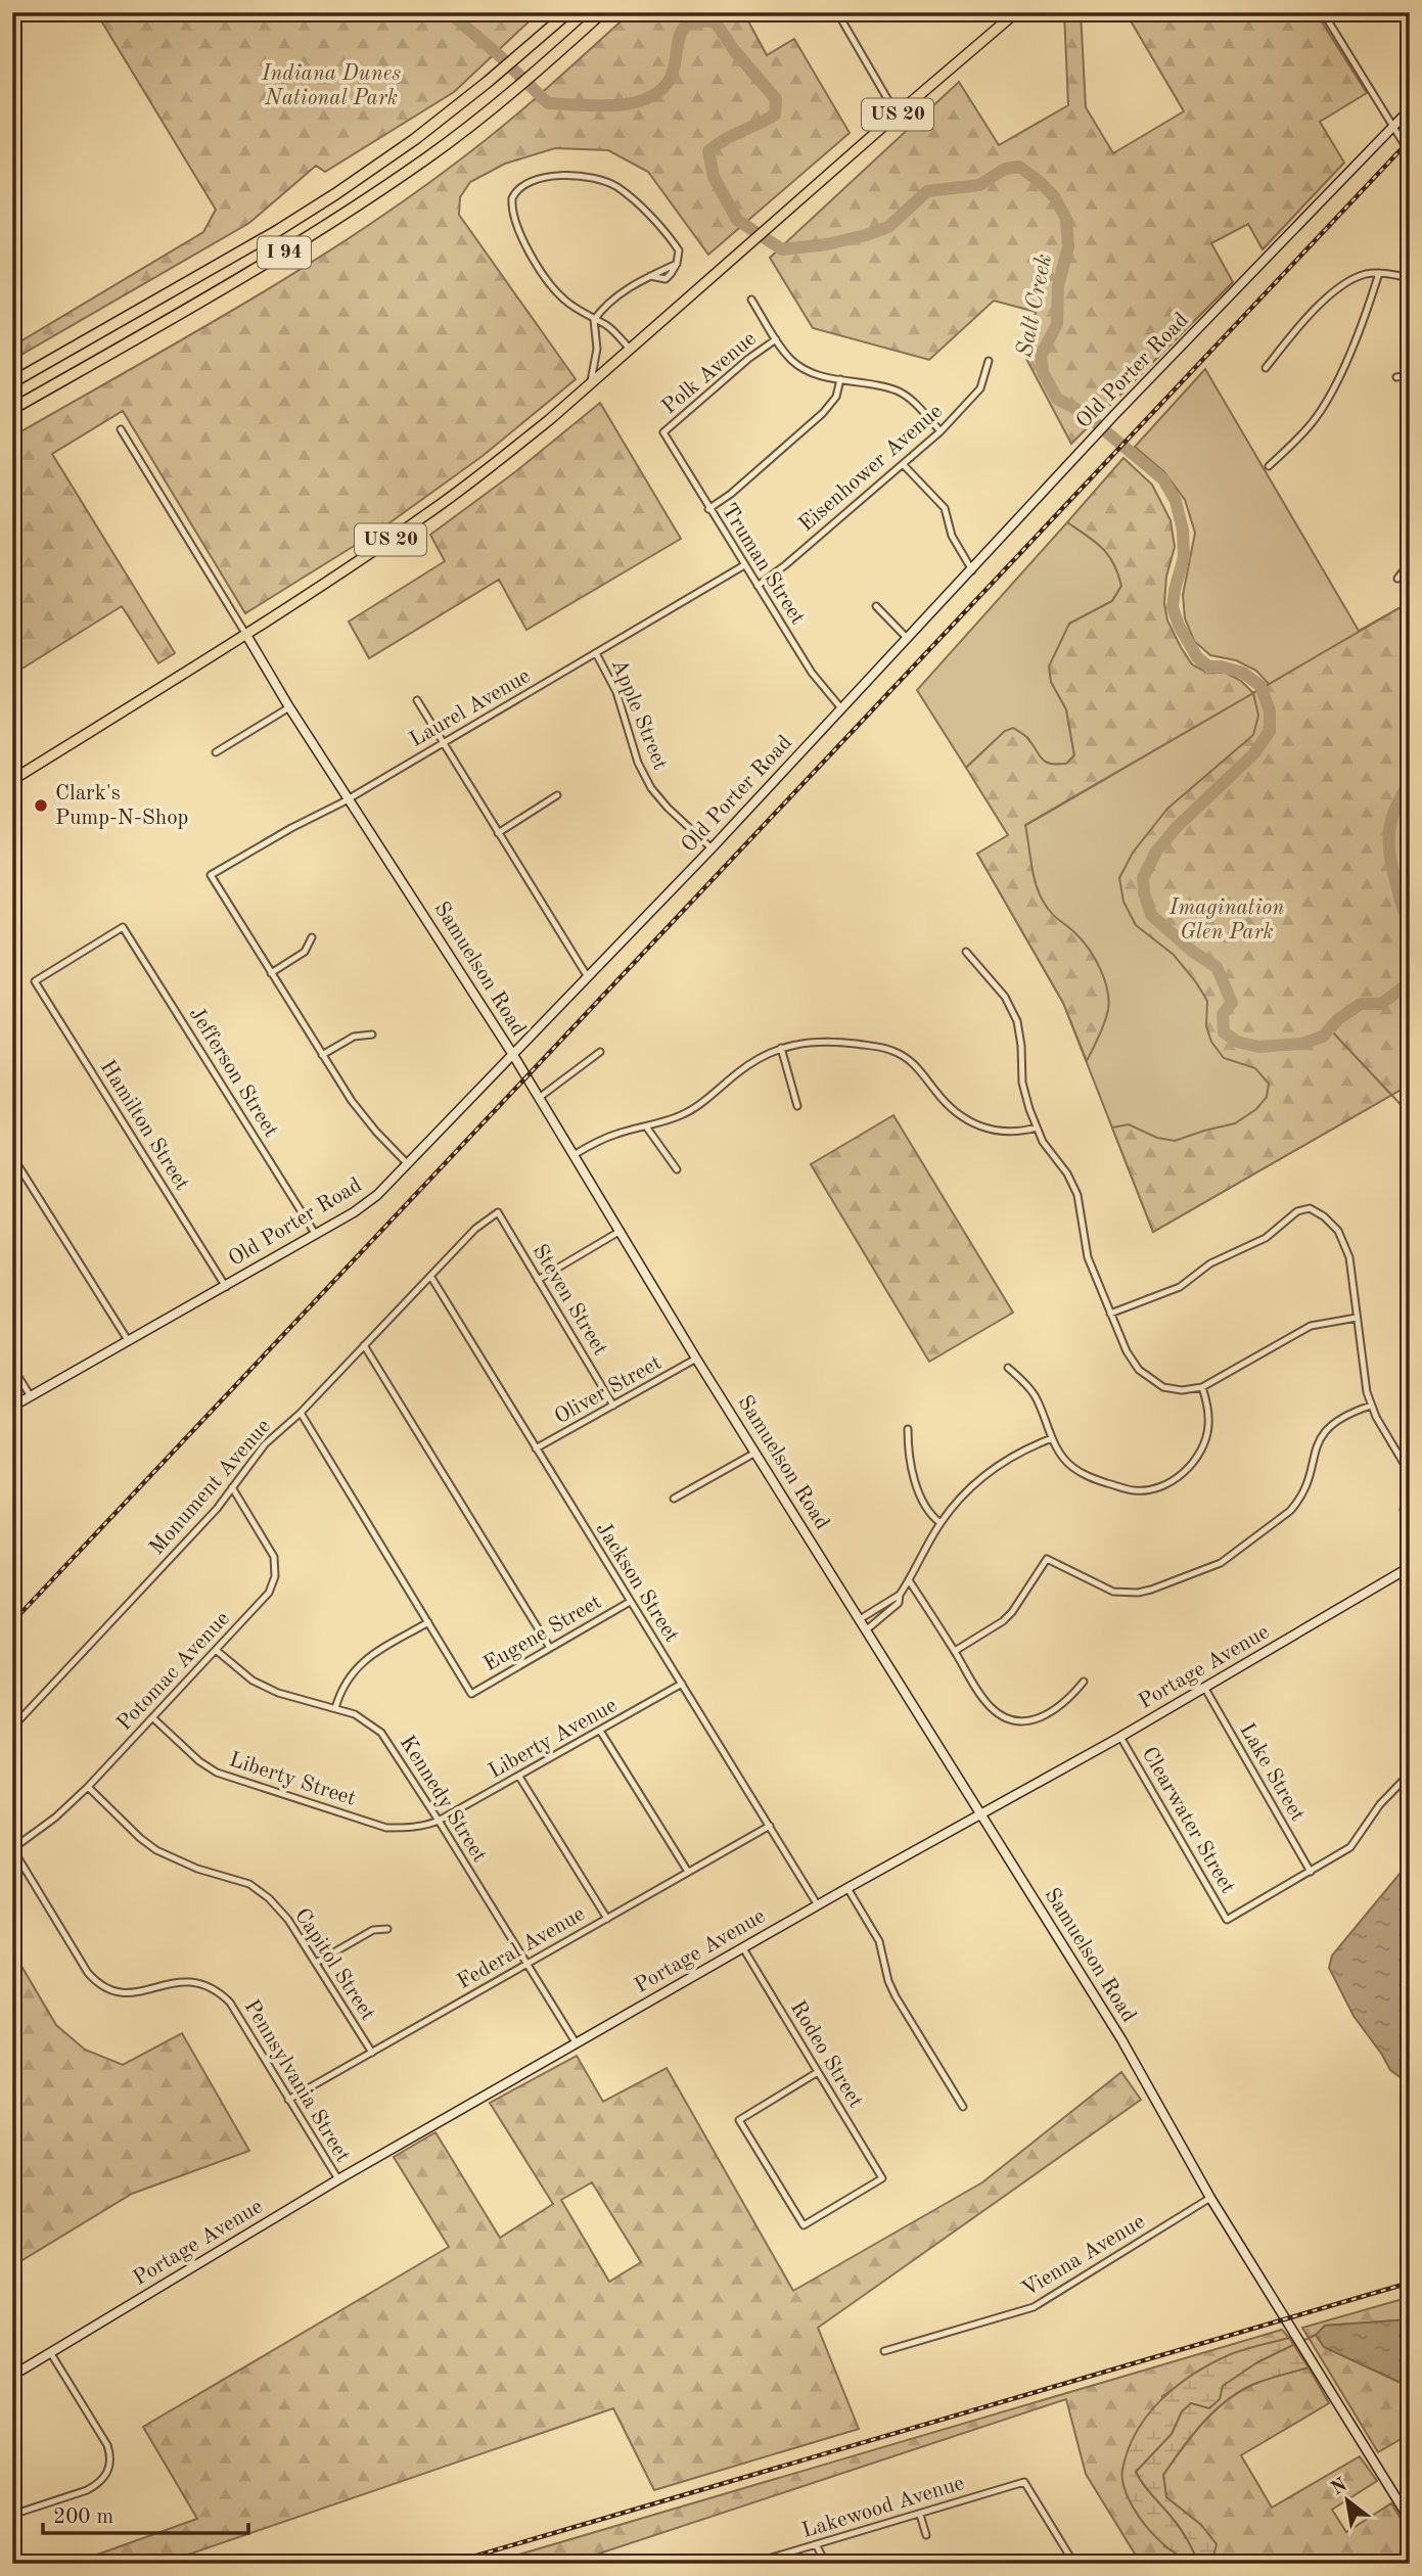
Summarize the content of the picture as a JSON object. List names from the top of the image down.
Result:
{
  "streets": {
    "highway": ["I 94"],
    "main road": ["US 20"],
    "street": [
      "Old Porter Road",
      "Polk Avenue",
      "Eisenhower Avenue",
      "Truman Street",
      "Laurel Avenue",
      "Apple Street",
      "Samuelson Road",
      "Jefferson Street",
      "Hamilton Street",
      "Steven Street",
      "Oliver Street",
      "Monument Avenue",
      "Jackson Street",
      "Eugene Street",
      "Portage Avenue",
      "Potomac Avenue",
      "Liberty Avenue",
      "Lake Street",
      "Liberty Street",
      "Kennedy Street",
      "Clearwater Street",
      "Federal Avenue",
      "Capitol Street",
      "Rodeo Street",
      "Pennsylvania Street",
      "Vienna Avenue",
      "Lakewood Avenue"
    ]
  },
  "crossings": [
    ["US 20", "Samuelson Road"],
    ["Old Porter Road", "Truman Street"],
    ["Old Porter Road", "Apple Street"],
    ["Old Porter Road", "Samuelson Road"],
    ["Old Porter Road", "Jefferson Street"],
    ["Old Porter Road", "Hamilton Street"],
    ["Polk Avenue", "Truman Street"],
    ["Eisenhower Avenue", "Truman Street"],
    ["Truman Street", "Laurel Avenue"],
    ["Laurel Avenue", "Apple Street"],
    ["Laurel Avenue", "Samuelson Road"],
    ["Samuelson Road", "Oliver Street"],
    ["Samuelson Road", "Portage Avenue"],
    ["Samuelson Road", "Vienna Avenue"],
    ["Jefferson Street", "Hamilton Street"],
    ["Steven Street", "Oliver Street"],
    ["Steven Street", "Monument Avenue"],
    ["Oliver Street", "Jackson Street"],
    ["Monument Avenue", "Jackson Street"],
    ["Monument Avenue", "Potomac Avenue"],
    ["Jackson Street", "Eugene Street"],
    ["Jackson Street", "Portage Avenue"],
    ["Jackson Street", "Liberty Avenue"],
    ["Jackson Street", "Federal Avenue"],
    ["Portage Avenue", "Lake Street"],
    ["Portage Avenue", "Kennedy Street"],
    ["Portage Avenue", "Clearwater Street"],
    ["Portage Avenue", "Rodeo Street"],
    ["Portage Avenue", "Pennsylvania Street"],
    ["Potomac Avenue", "Liberty Street"],
    ["Potomac Avenue", "Kennedy Street"],
    ["Potomac Avenue", "Capitol Street"],
    ["Potomac Avenue", "Pennsylvania Street"],
    ["Liberty Avenue", "Liberty Street"],
    ["Liberty Avenue", "Kennedy Street"],
    ["Lake Street", "Clearwater Street"],
    ["Liberty Street", "Kennedy Street"],
    ["Kennedy Street", "Federal Avenue"],
    ["Federal Avenue", "Capitol Street"],
    ["Federal Avenue", "Pennsylvania Street"]
  ],
  "water": ["Salt Creek"],
  "parks": ["Indiana Dunes National Park", "Imagination Glen Park"],
  "places": ["Clark's Pump-N-Shop"],
  "scale_bar": "200 m",
  "north": "top left"
}
